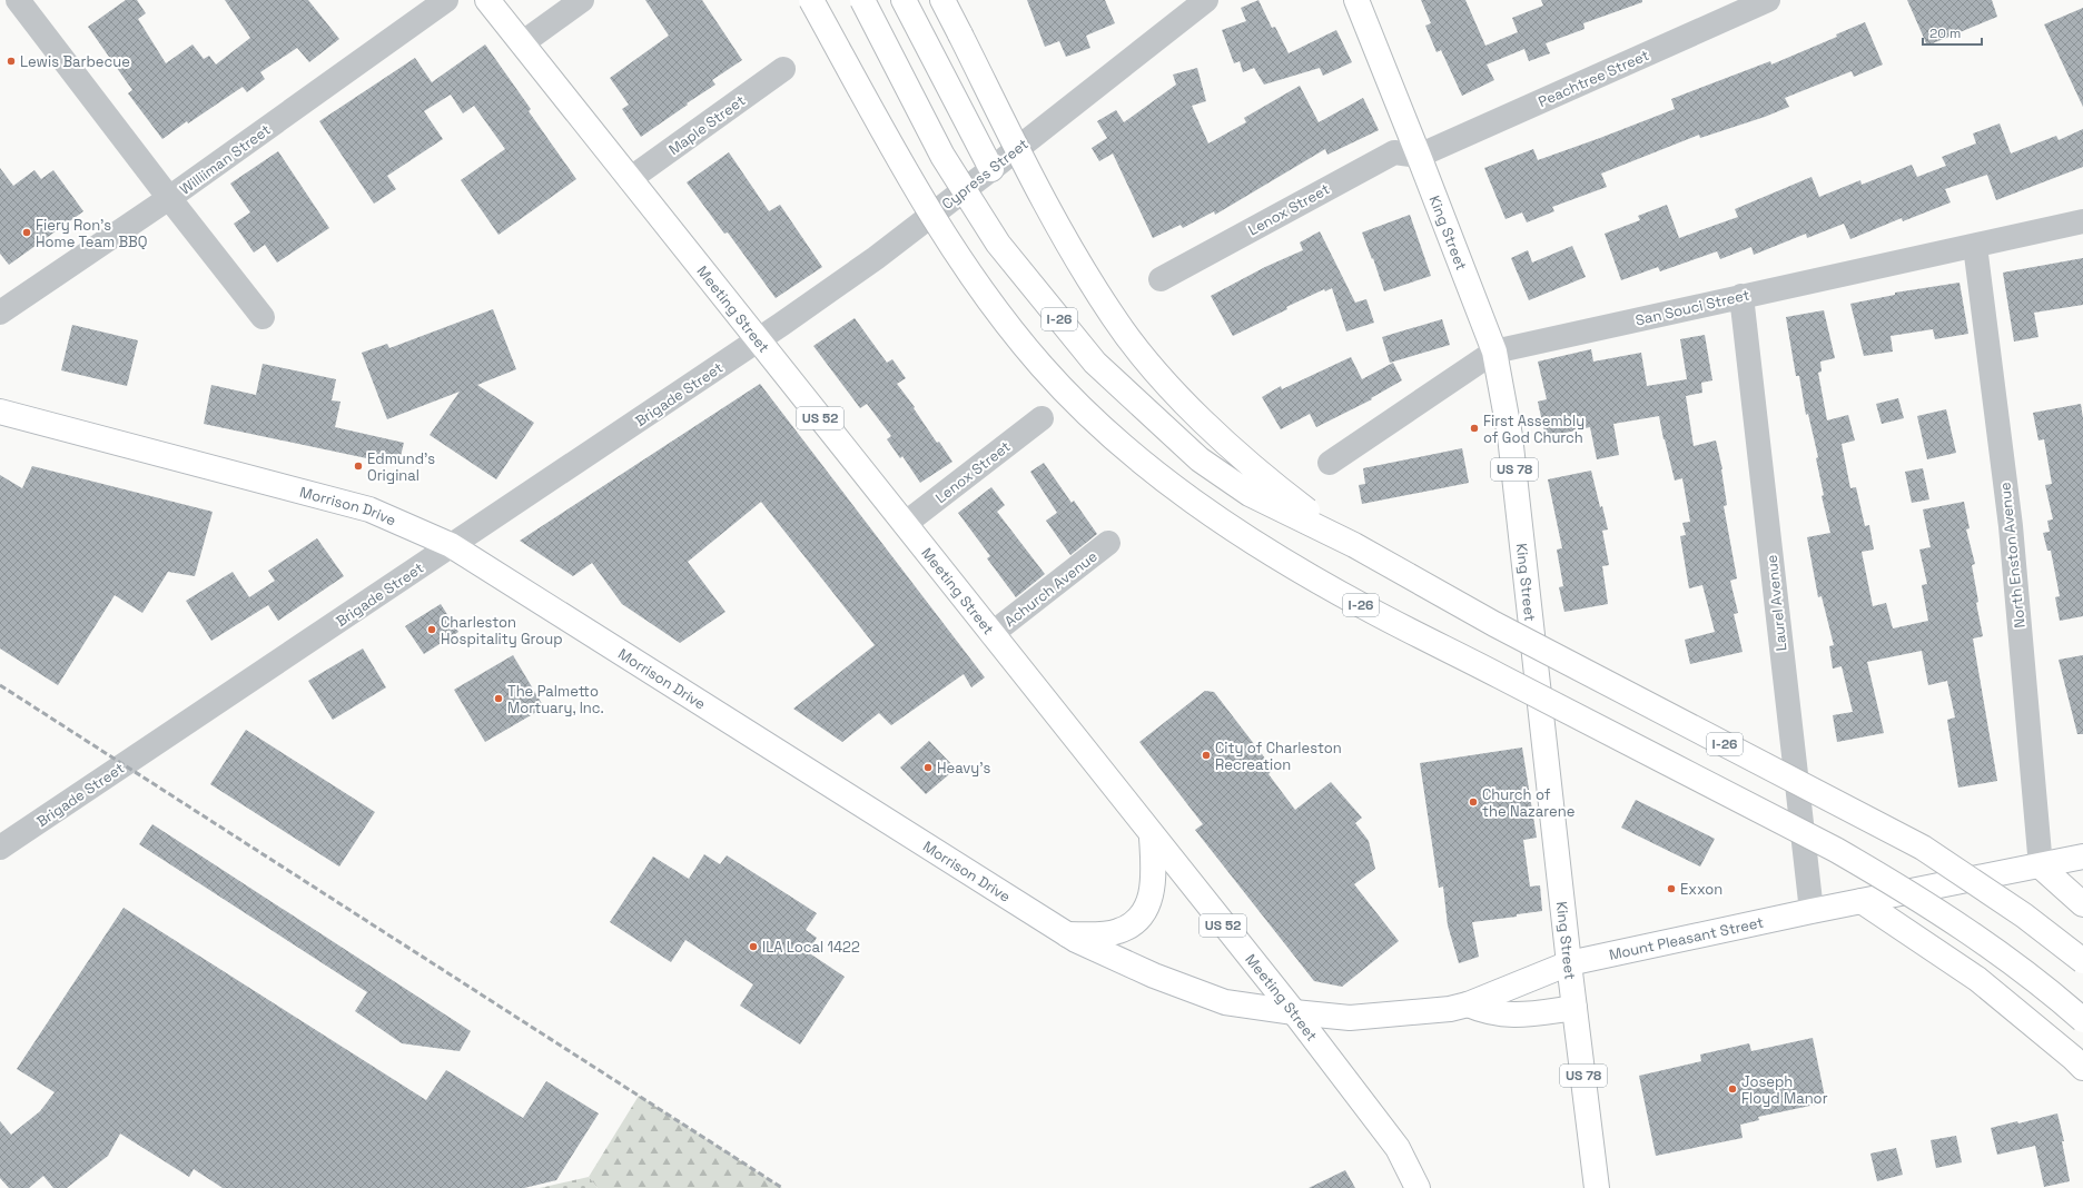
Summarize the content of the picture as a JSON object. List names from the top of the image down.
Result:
{
  "streets": {
    "main road": [
      "King Street",
      "Meeting Street",
      "I-26",
      "US 52",
      "US 78",
      "Morrison Drive",
      "Mount Pleasant Street"
    ],
    "street": [
      "Peachtree Street",
      "Maple Street",
      "Williiman Street",
      "Cypress Street",
      "Lenox Street",
      "San Souci Street",
      "Brigade Street",
      "North Enston Avenue",
      "Achurch Avenue",
      "Laurel Avenue"
    ]
  },
  "crossings": [
    ["Peachtree Street", "Lenox Street"],
    ["Peachtree Street", "King Street"],
    ["Maple Street", "Meeting Street"],
    ["Cypress Street", "Meeting Street"],
    ["Cypress Street", "Brigade Street"],
    ["Lenox Street", "King Street"],
    ["Lenox Street", "Meeting Street"],
    ["King Street", "San Souci Street"],
    ["King Street", "Mount Pleasant Street"],
    ["San Souci Street", "North Enston Avenue"],
    ["San Souci Street", "Laurel Avenue"],
    ["Meeting Street", "Brigade Street"],
    ["Meeting Street", "Morrison Drive"],
    ["Meeting Street", "Achurch Avenue"],
    ["Meeting Street", "Mount Pleasant Street"],
    ["Brigade Street", "Morrison Drive"],
    ["Morrison Drive", "Mount Pleasant Street"],
    ["North Enston Avenue", "Mount Pleasant Street"],
    ["Laurel Avenue", "Mount Pleasant Street"]
  ],
  "places": [
    "Lewis Barbecue",
    "Fiery Ron's Home Team BBQ",
    "First Assembly of God Church",
    "Edmund's Original",
    "Charleston Hospitality Group",
    "The Palmetto Mortuary, Inc.",
    "City of Charleston Recreation",
    "Heavy's",
    "Church of the Nazarene",
    "Exxon",
    "ILA Local 1422",
    "Joseph Floyd Manor"
  ],
  "scale_bar": "20 m"
}
